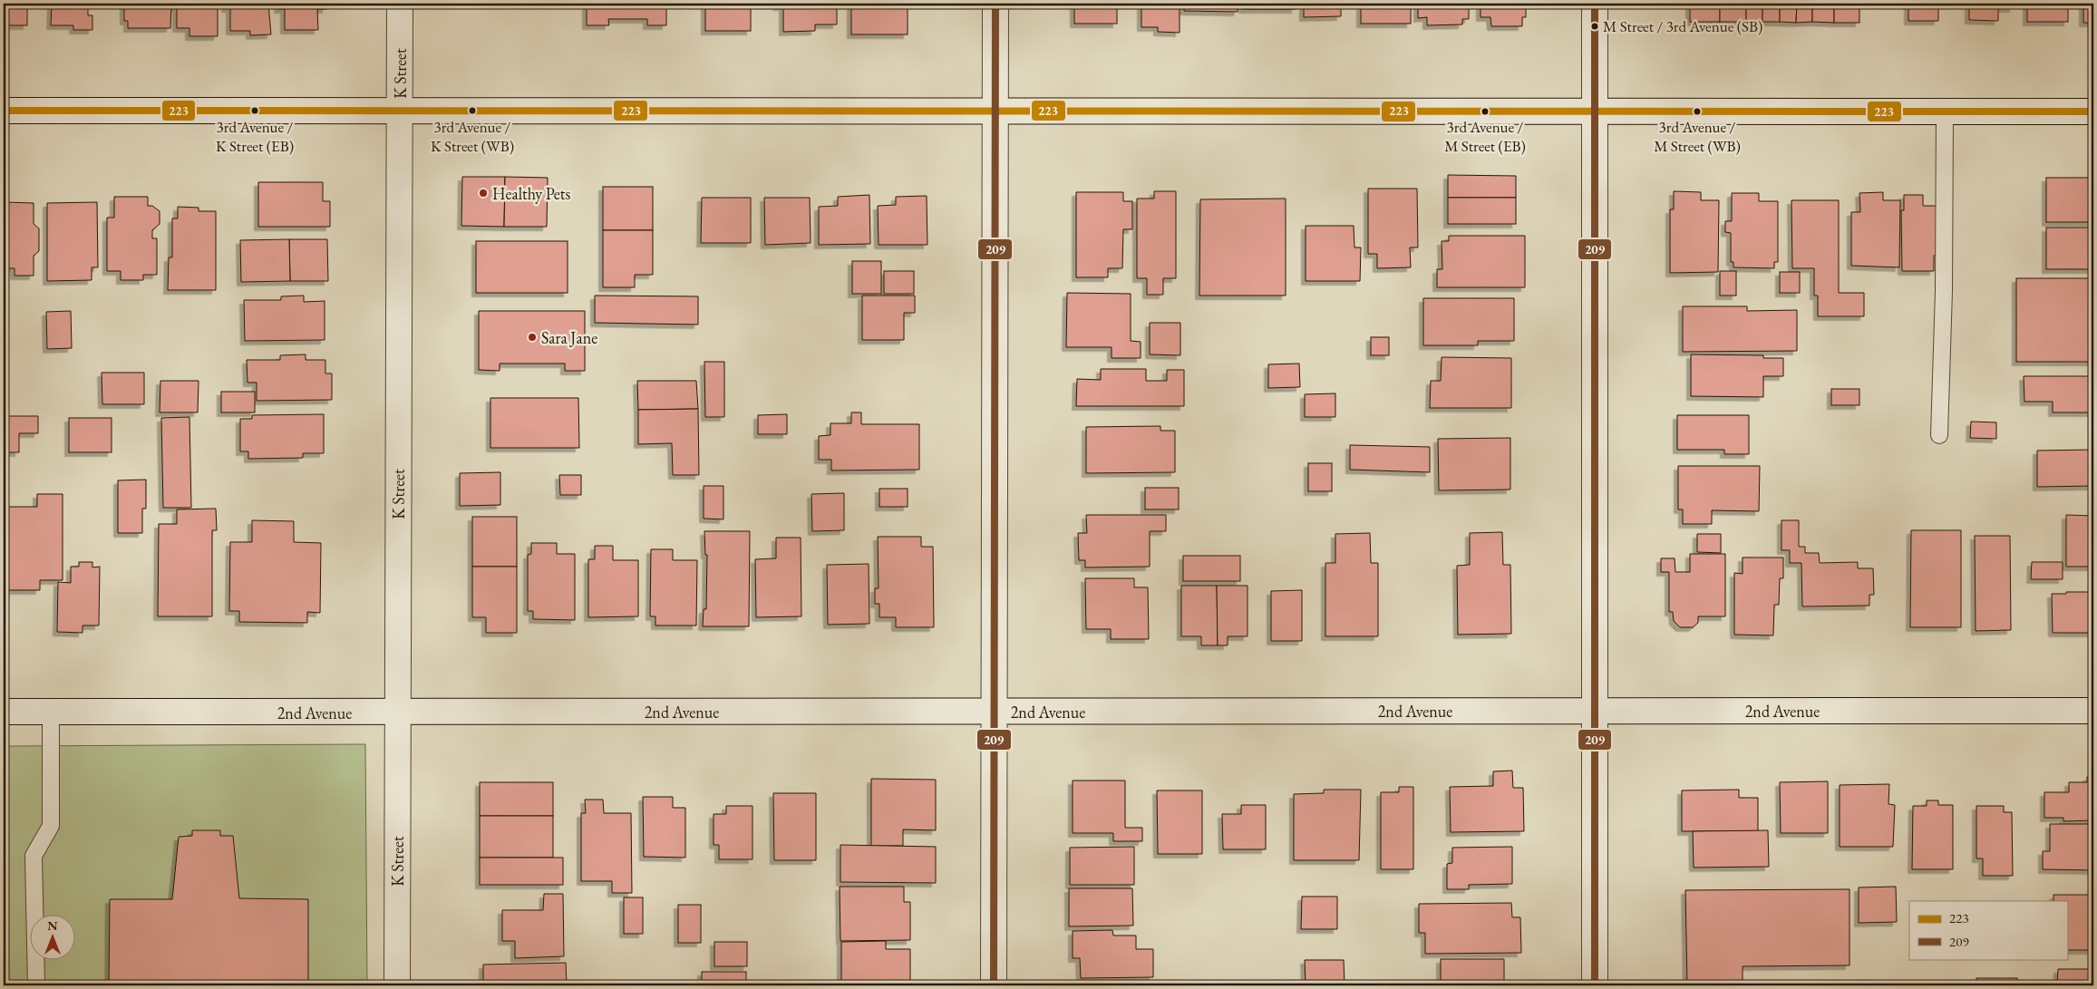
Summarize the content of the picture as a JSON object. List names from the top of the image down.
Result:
{
  "streets": {
    "street": ["K Street", "2nd Avenue"]
  },
  "crossings": [
    ["K Street", "2nd Avenue"]
  ],
  "places": [
    "M Street / 3rd Avenue (SB)",
    "3rd Avenue / K Street (EB)",
    "3rd Avenue / K Street (WB)",
    "3rd Avenue / M Street (EB)",
    "3rd Avenue / M Street (WB)",
    "Healthy Pets",
    "Sara Jane"
  ],
  "lines": ["transit line 209", "transit line 223"],
  "legend": ["223", "209"],
  "north": "top"
}
